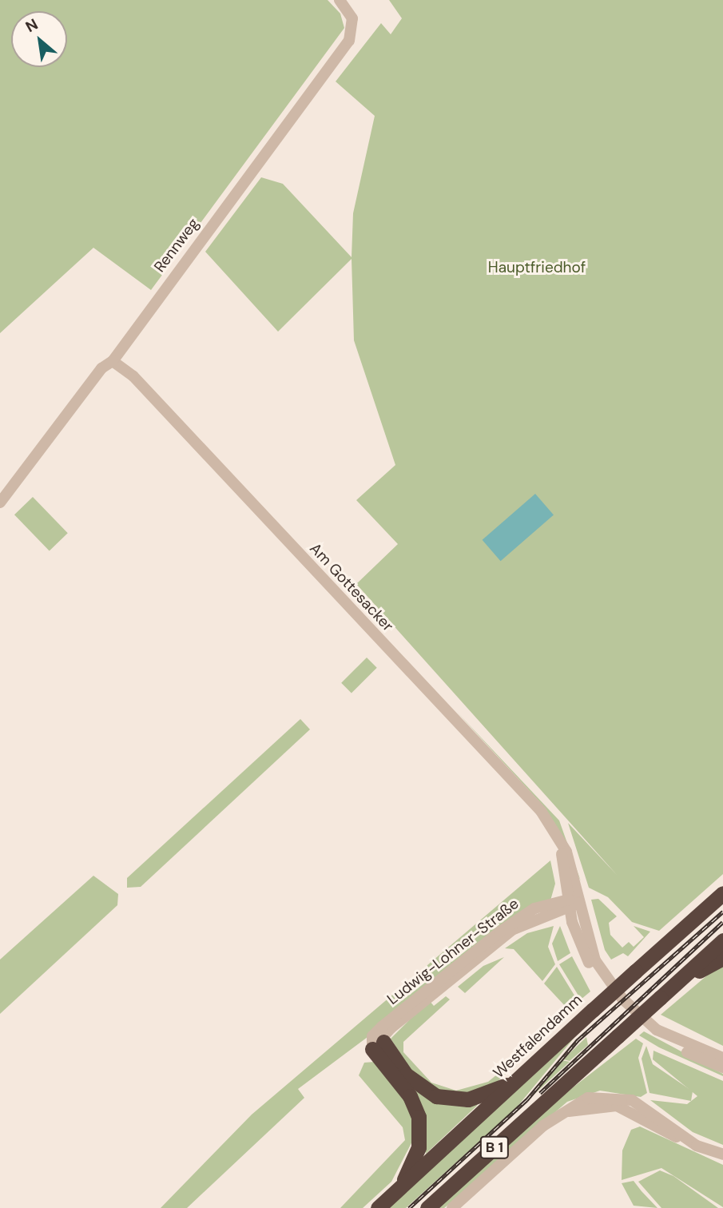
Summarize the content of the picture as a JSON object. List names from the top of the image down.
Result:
{
  "streets": {
    "highway": ["Westfalendamm", "B 1"],
    "street": ["Rennweg", "Am Gottesacker", "Ludwig-Lohner-Straße"]
  },
  "crossings": [
    ["Rennweg", "Am Gottesacker"],
    ["Am Gottesacker", "Ludwig-Lohner-Straße"]
  ],
  "parks": ["Hauptfriedhof"],
  "north": "top left"
}
